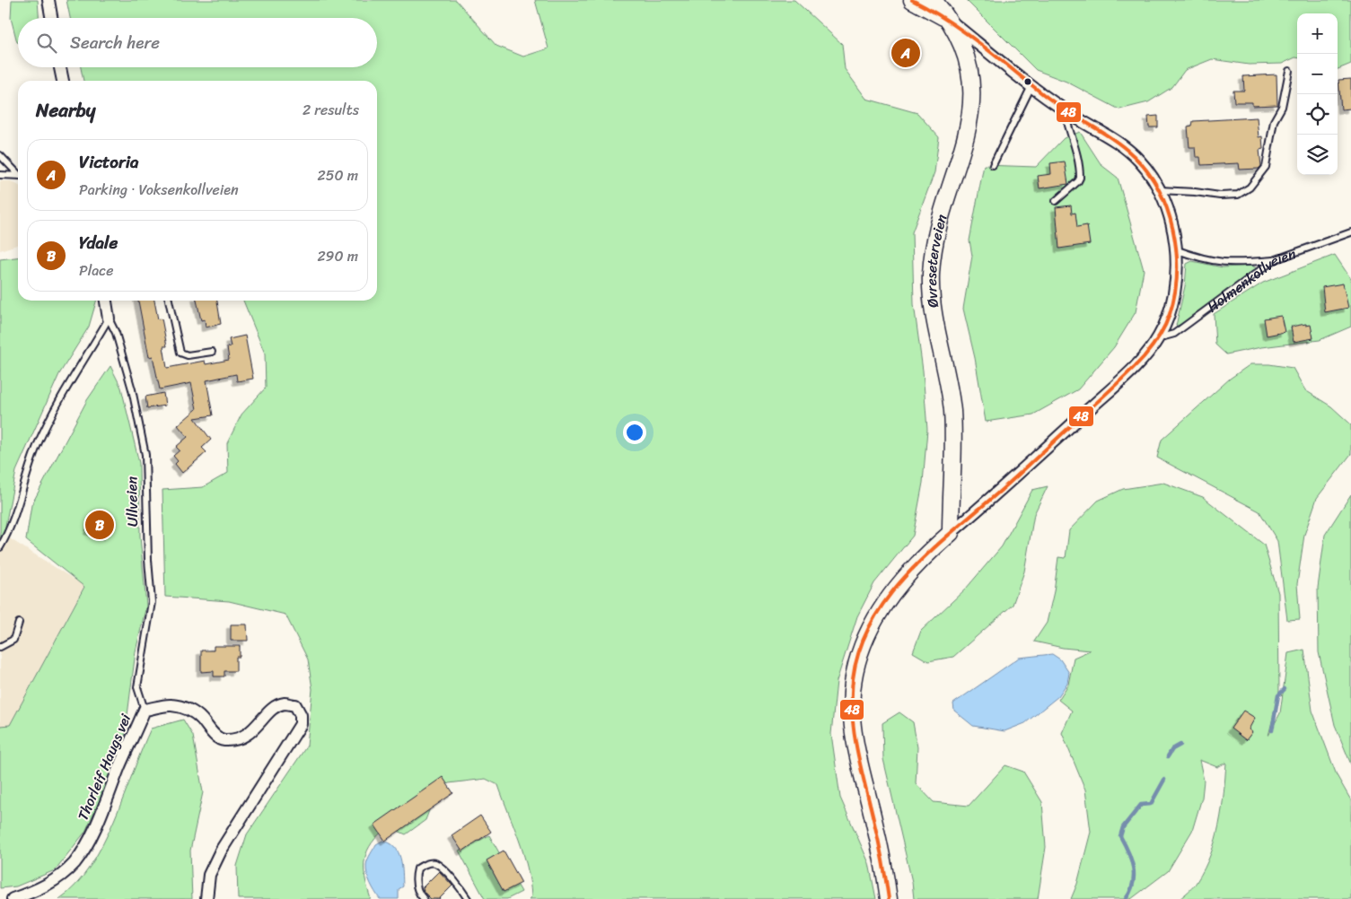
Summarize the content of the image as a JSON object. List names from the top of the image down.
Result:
{
  "streets": {
    "main road": ["Øvreseterveien"],
    "street": ["Ullveien", "Thorleif Haugs vei"],
    "lane": ["Holmenkollveien"]
  },
  "crossings": [
    ["Ullveien", "Thorleif Haugs vei"]
  ],
  "lines": ["transit line 48"],
  "page": {
    "map_buttons": ["+", "−"],
    "search": "Search here",
    "pins": ["A", "B"],
    "heading": ["Nearby", "2 results"],
    "list": [
      {
        "mark": "A",
        "name": "Victoria",
        "note": "Parking · Voksenkollveien",
        "value": "250 m"
      },
      {
        "mark": "B",
        "name": "Ydale",
        "note": "Place",
        "value": "290 m"
      }
    ]
  }
}
